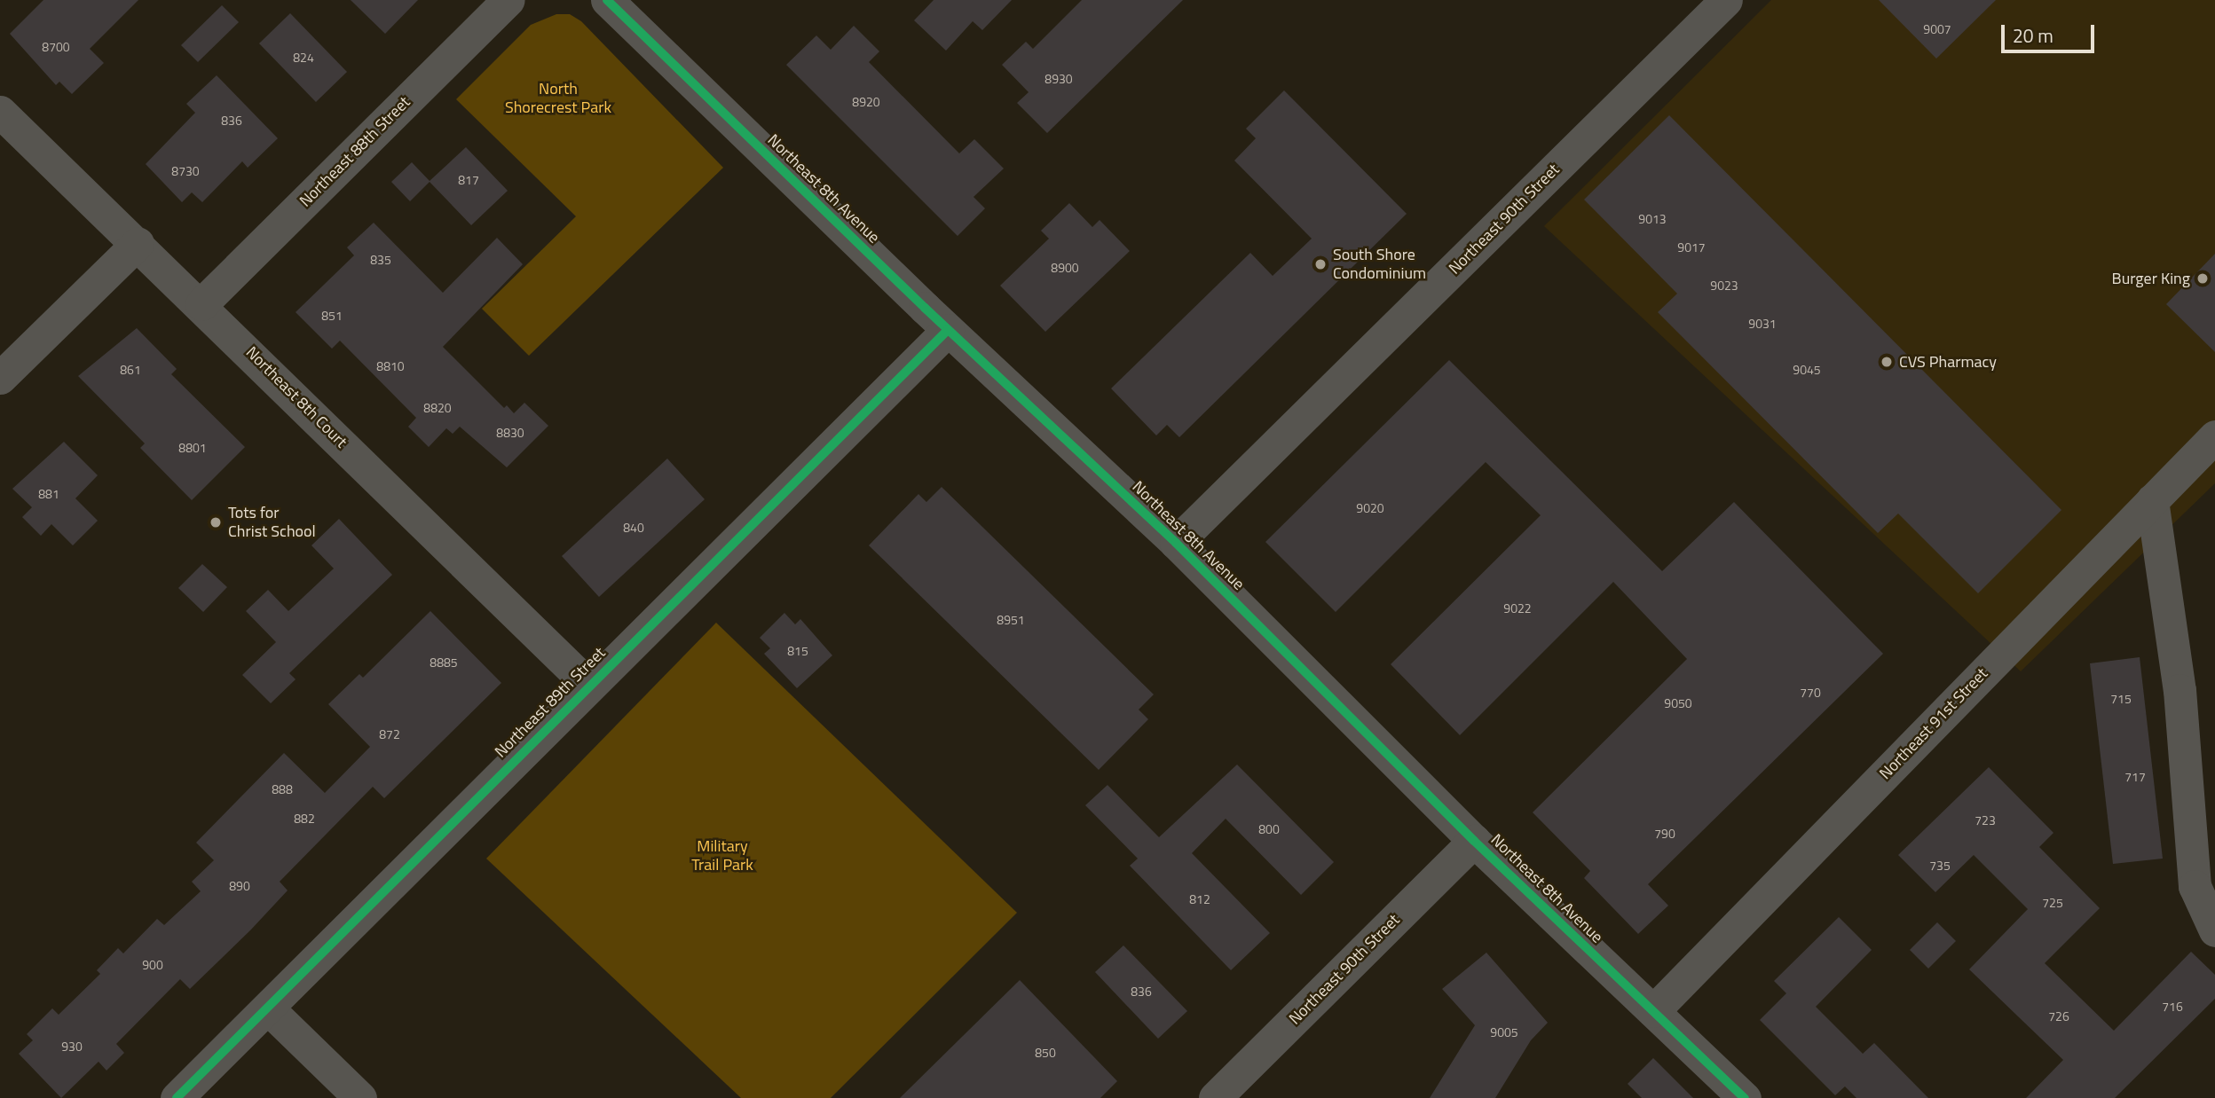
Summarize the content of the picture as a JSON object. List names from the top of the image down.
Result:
{
  "streets": {
    "street": [
      "Northeast 88th Street",
      "Northeast 8th Avenue",
      "Northeast 90th Street",
      "Northeast 8th Court",
      "Northeast 89th Street",
      "Northeast 91st Street"
    ]
  },
  "crossings": [
    ["Northeast 88th Street", "Northeast 8th Court"],
    ["Northeast 8th Avenue", "Northeast 90th Street"],
    ["Northeast 8th Avenue", "Northeast 89th Street"],
    ["Northeast 8th Avenue", "Northeast 91st Street"],
    ["Northeast 8th Court", "Northeast 89th Street"]
  ],
  "parks": ["North Shorecrest Park", "Military Trail Park"],
  "places": [
    "South Shore Condominium",
    "Burger King",
    "CVS Pharmacy",
    "Tots for Christ School"
  ],
  "house_numbers": [
    "9007",
    "8700",
    "824",
    "8930",
    "8920",
    "836",
    "8730",
    "817",
    "9013",
    "9017",
    "835",
    "8900",
    "9023",
    "851",
    "9031",
    "8810",
    "861",
    "9045",
    "8820",
    "8830",
    "8801",
    "881",
    "9020",
    "840",
    "9022",
    "8951",
    "815",
    "8885",
    "770",
    "715",
    "9050",
    "872",
    "717",
    "888",
    "882",
    "723",
    "800",
    "790",
    "735",
    "890",
    "812",
    "725",
    "900",
    "836",
    "716",
    "726",
    "9005",
    "930",
    "850"
  ],
  "scale_bar": "20 m"
}
